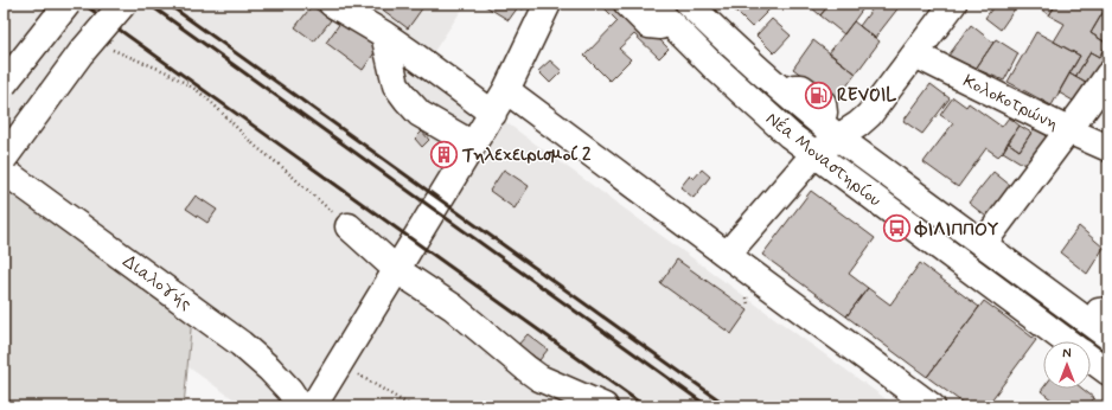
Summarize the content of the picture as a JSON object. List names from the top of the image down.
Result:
{
  "streets": {
    "main road": ["Κολοκοτρώνη", "Νέα Μοναστηρίου", "Διαλογής"]
  },
  "places": {
    "fuel station": ["REVOIL"],
    "building": ["Τηλεχειρισμοί 2"],
    "bus stop": ["ΦΙΛΙΠΠΟΥ"]
  },
  "north": "top"
}
